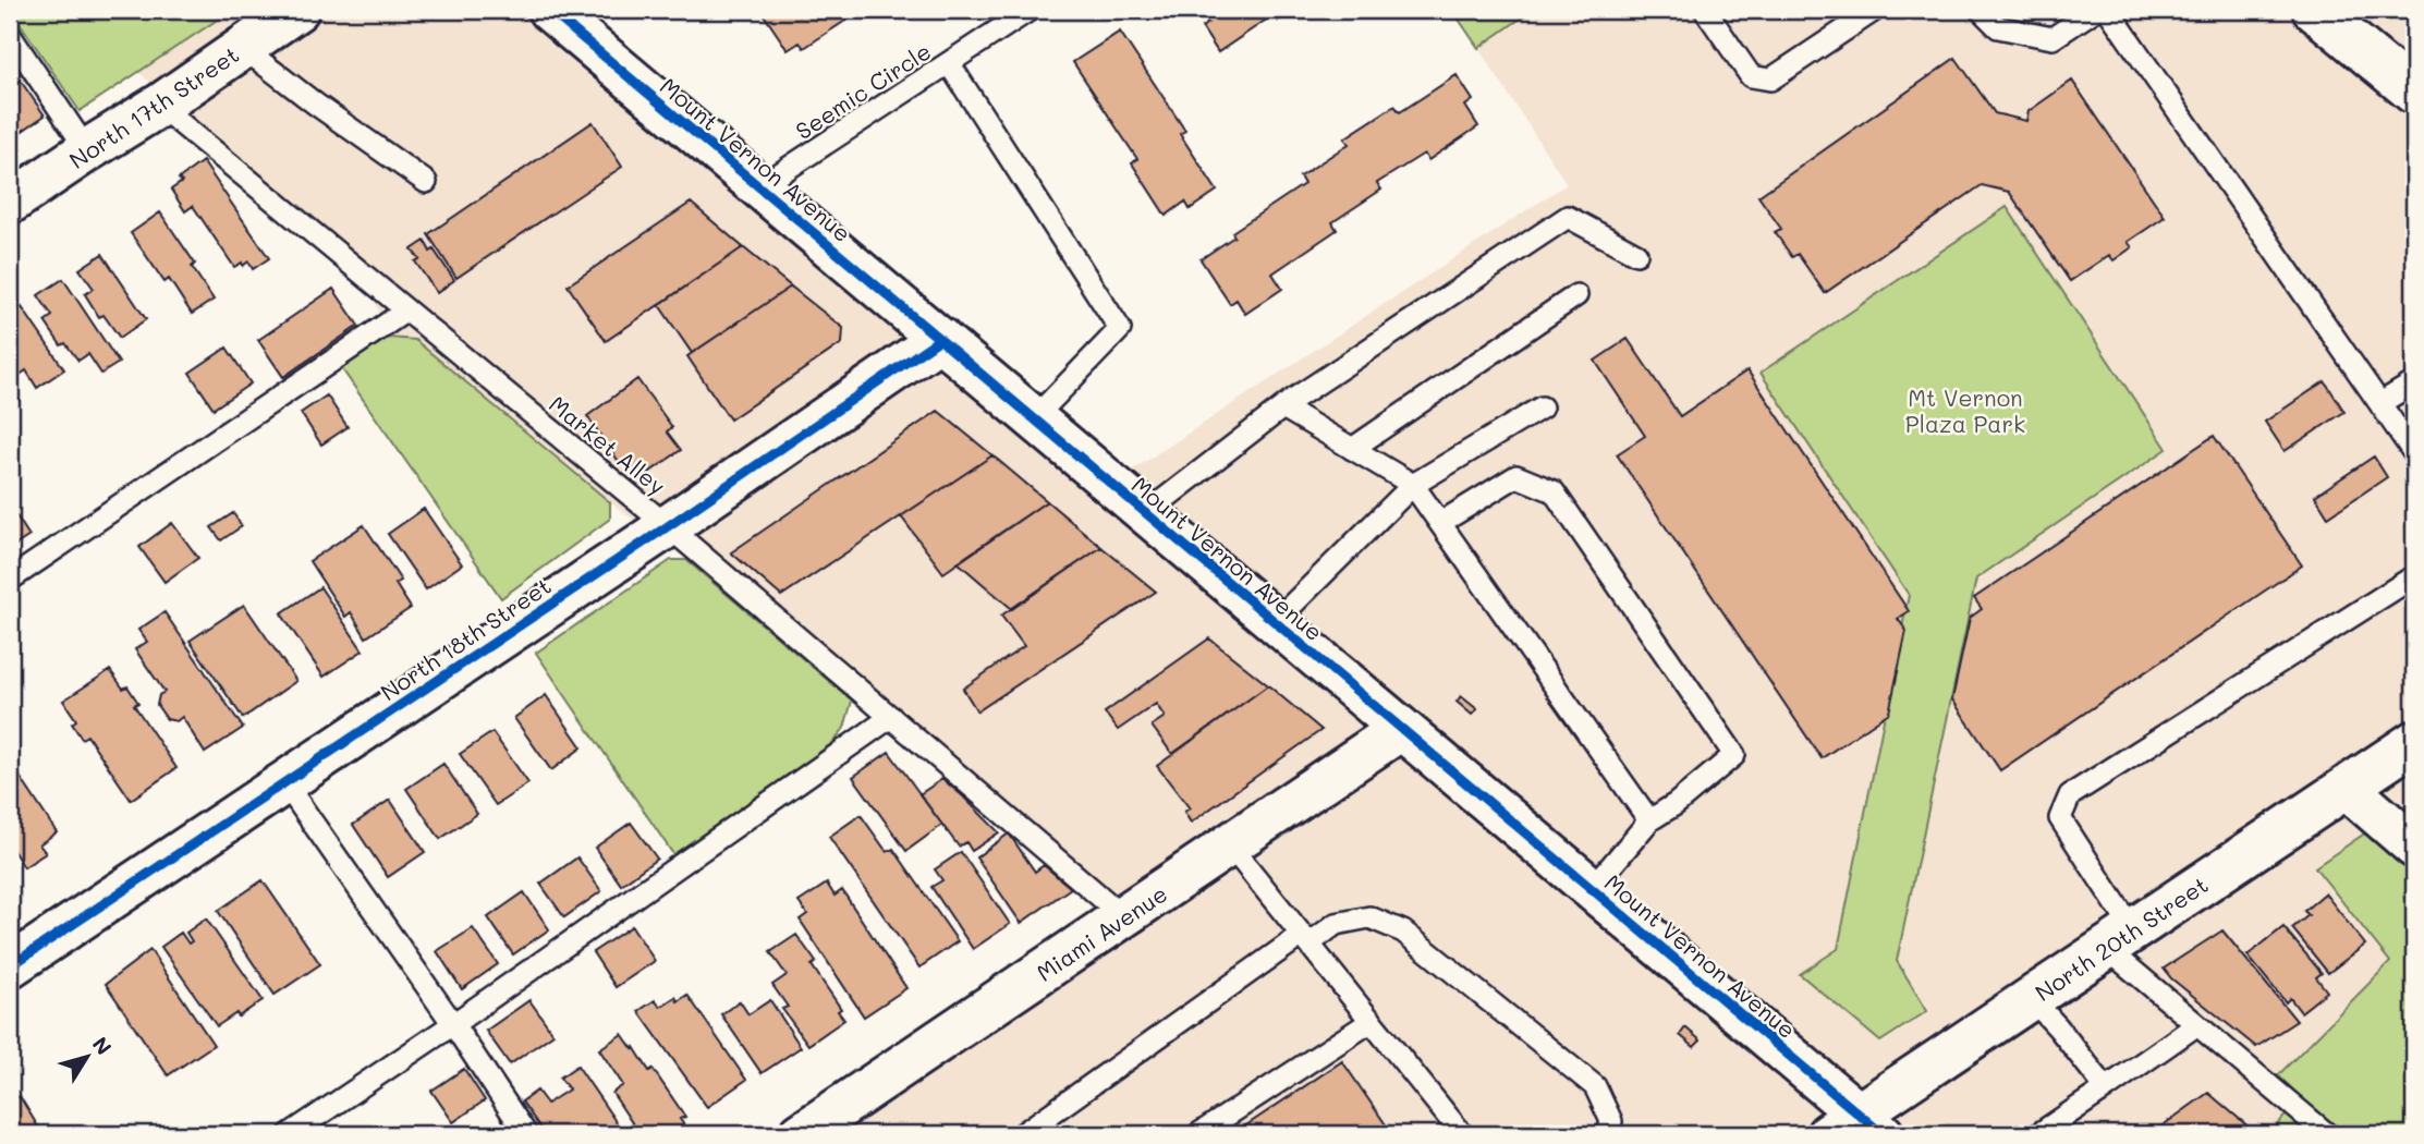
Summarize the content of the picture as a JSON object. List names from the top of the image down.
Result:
{
  "streets": {
    "street": [
      "North 17th Street",
      "Mount Vernon Avenue",
      "North 18th Street",
      "Miami Avenue",
      "North 20th Street"
    ],
    "lane": ["Seemic Circle", "Market Alley"]
  },
  "crossings": [
    ["Seemic Circle", "Mount Vernon Avenue"],
    ["North 17th Street", "Market Alley"],
    ["Mount Vernon Avenue", "North 18th Street"],
    ["Mount Vernon Avenue", "Miami Avenue"],
    ["Mount Vernon Avenue", "North 20th Street"],
    ["Market Alley", "North 18th Street"],
    ["Market Alley", "Miami Avenue"]
  ],
  "parks": ["Mt Vernon Plaza Park"],
  "north": "top right"
}
